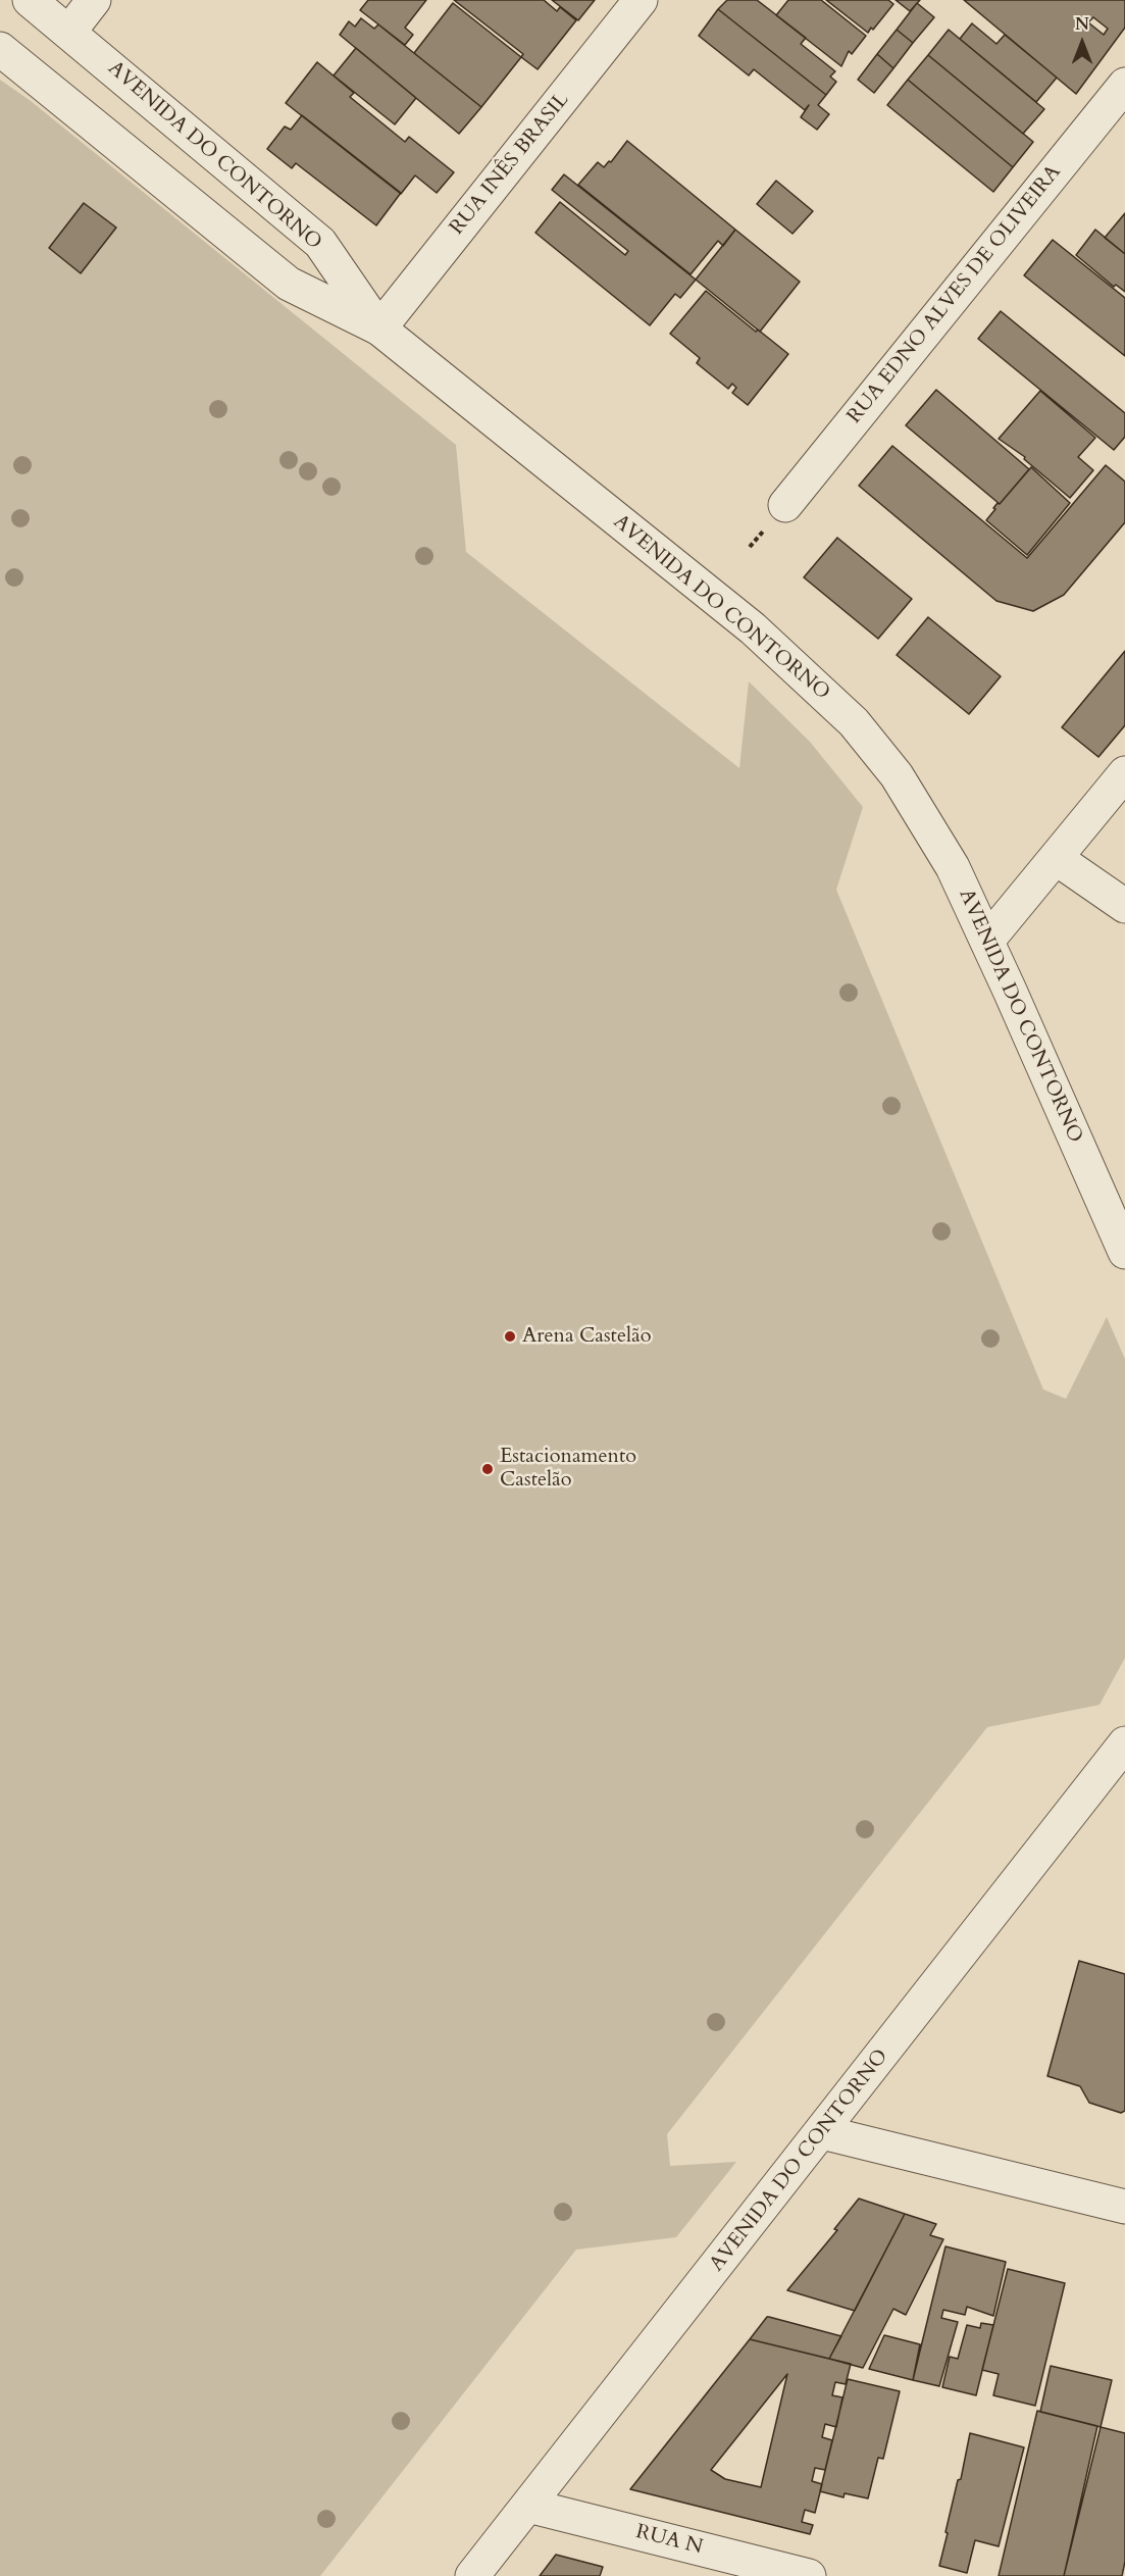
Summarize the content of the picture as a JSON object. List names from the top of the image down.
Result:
{
  "streets": {
    "street": [
      "AVENIDA DO CONTORNO",
      "RUA INÊS BRASIL",
      "RUA EDNO ALVES DE OLIVEIRA",
      "RUA N"
    ]
  },
  "crossings": [
    ["AVENIDA DO CONTORNO", "RUA INÊS BRASIL"],
    ["AVENIDA DO CONTORNO", "RUA N"]
  ],
  "places": ["Arena Castelão", "Estacionamento Castelão"],
  "north": "top"
}
